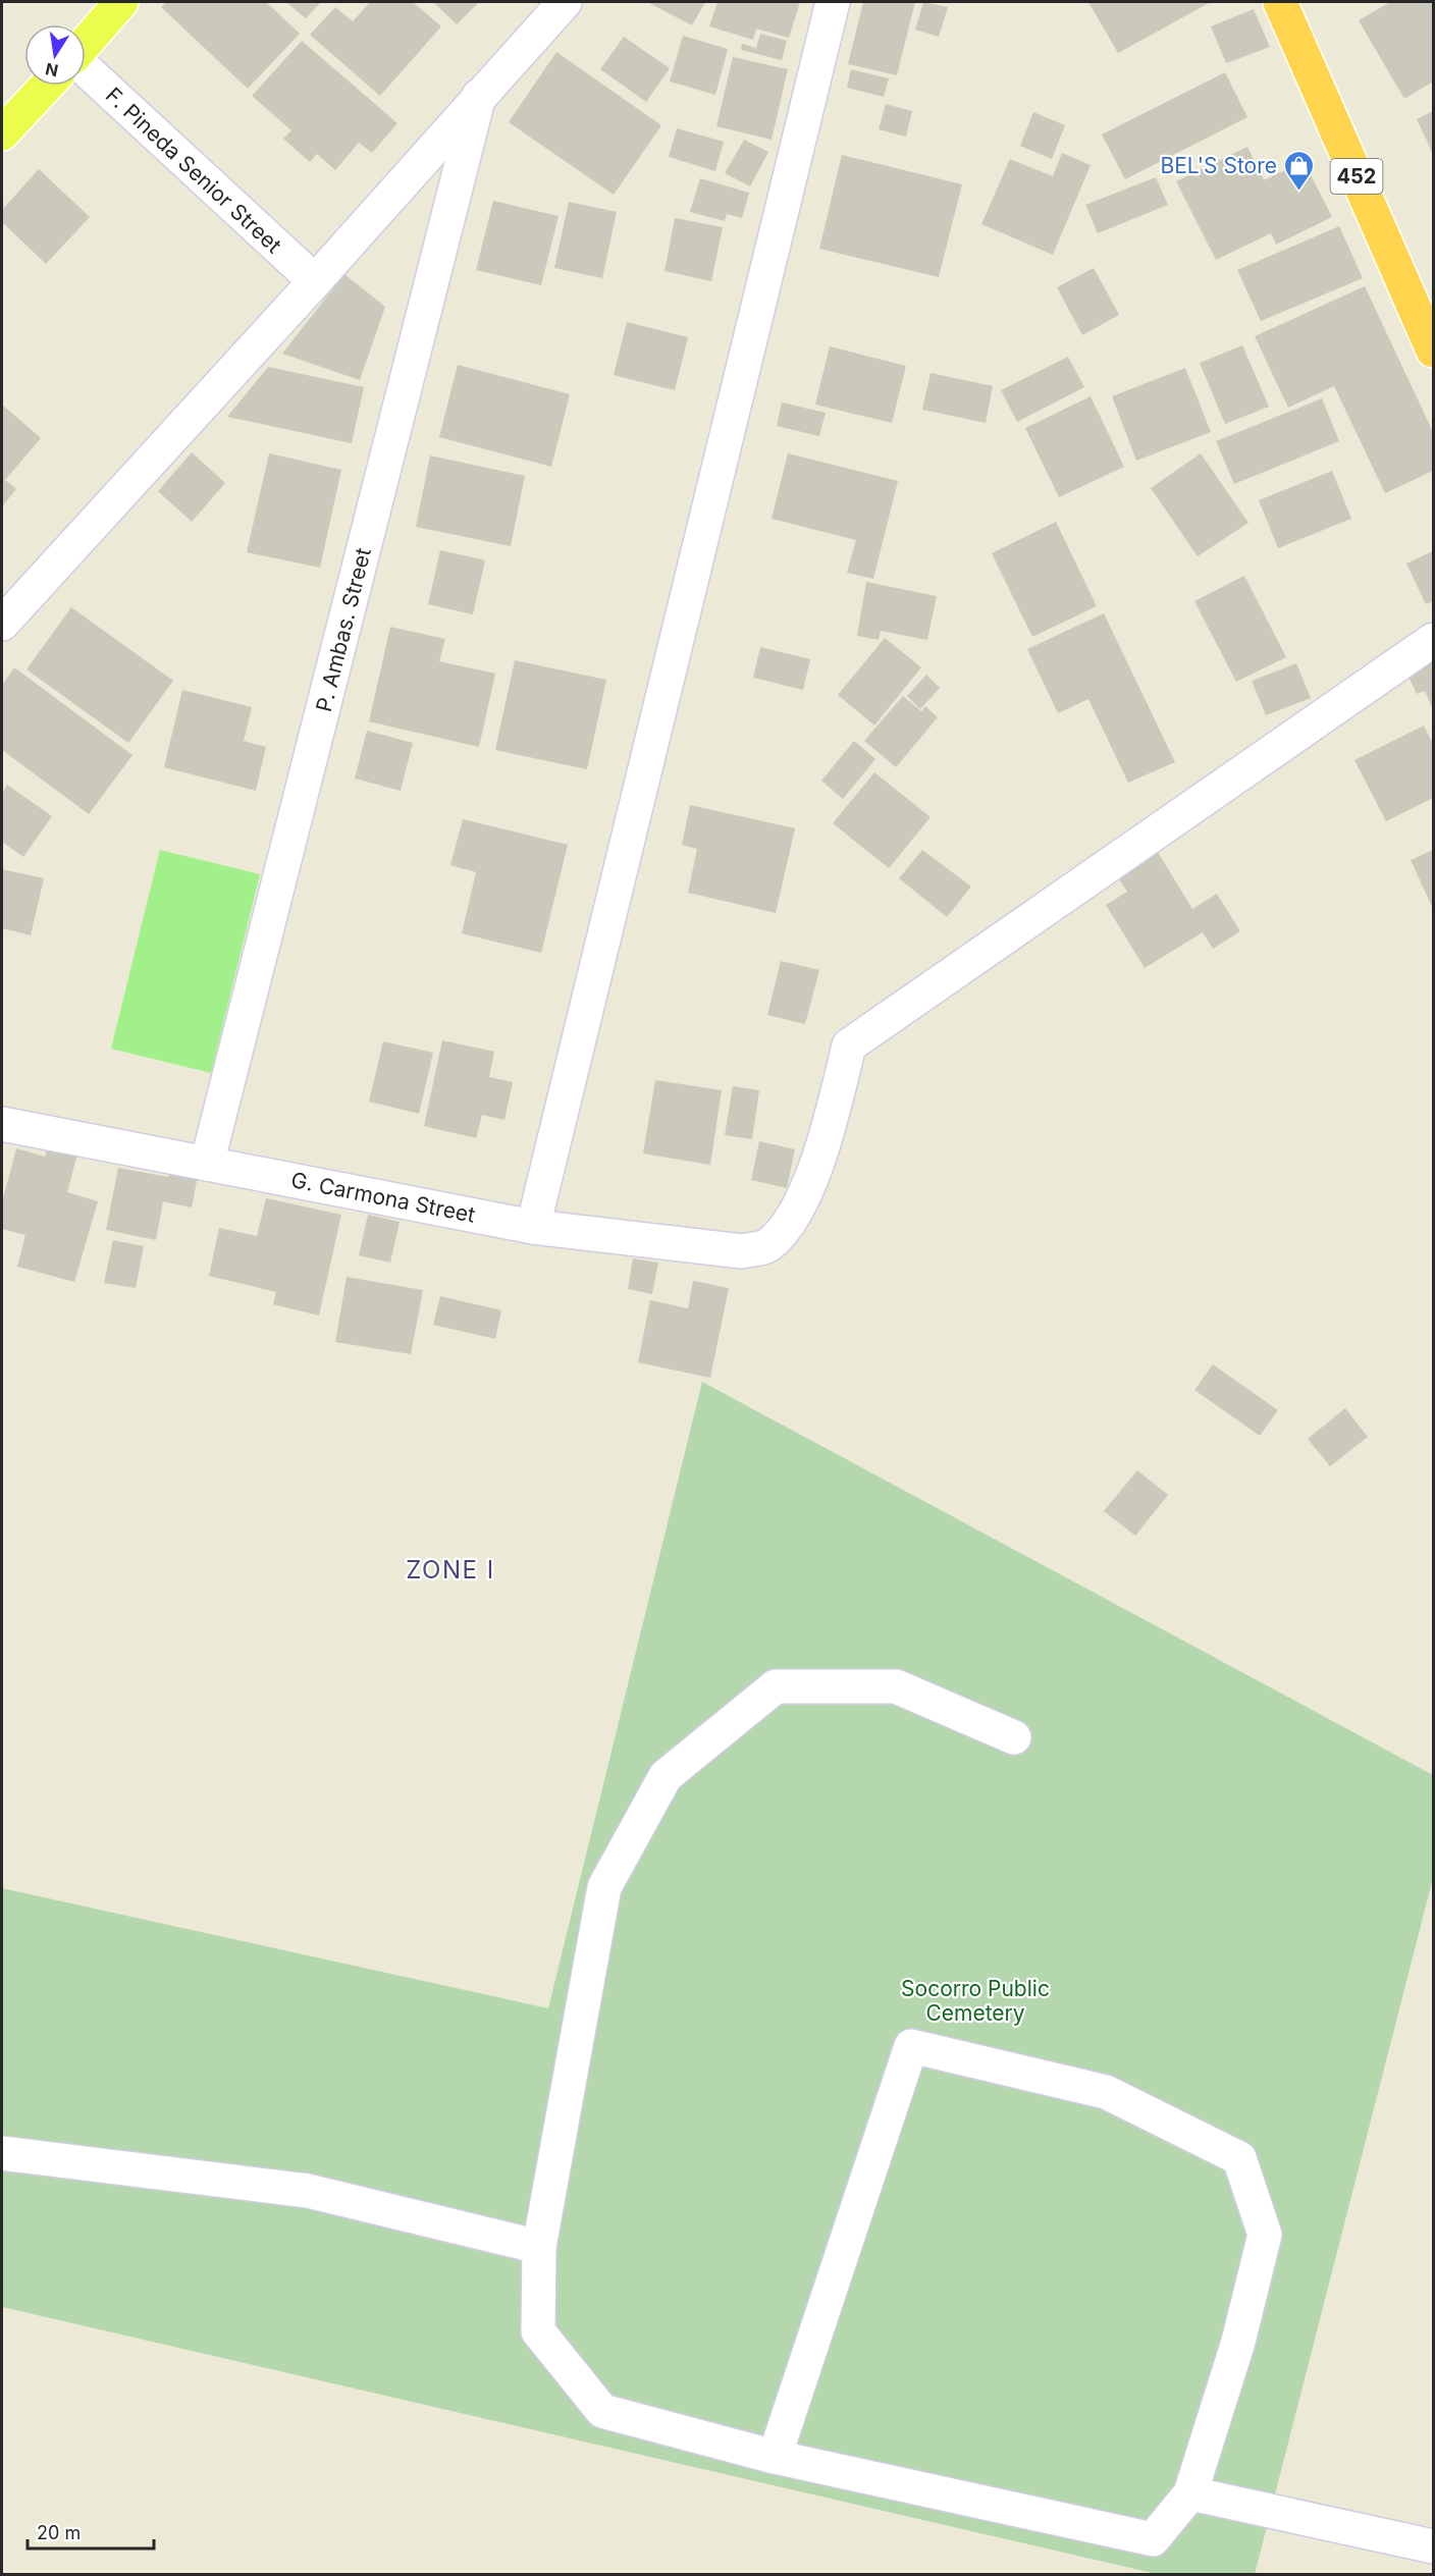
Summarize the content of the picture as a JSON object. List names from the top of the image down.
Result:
{
  "streets": {
    "highway": ["452"],
    "street": ["F. Pineda Senior Street", "P. Ambas. Street", "G. Carmona Street"]
  },
  "crossings": [
    ["P. Ambas. Street", "G. Carmona Street"]
  ],
  "districts": ["ZONE I"],
  "parks": ["Socorro Public Cemetery"],
  "places": {
    "shop": ["BEL'S Store"]
  },
  "scale_bar": "20 m",
  "north": "bottom"
}
